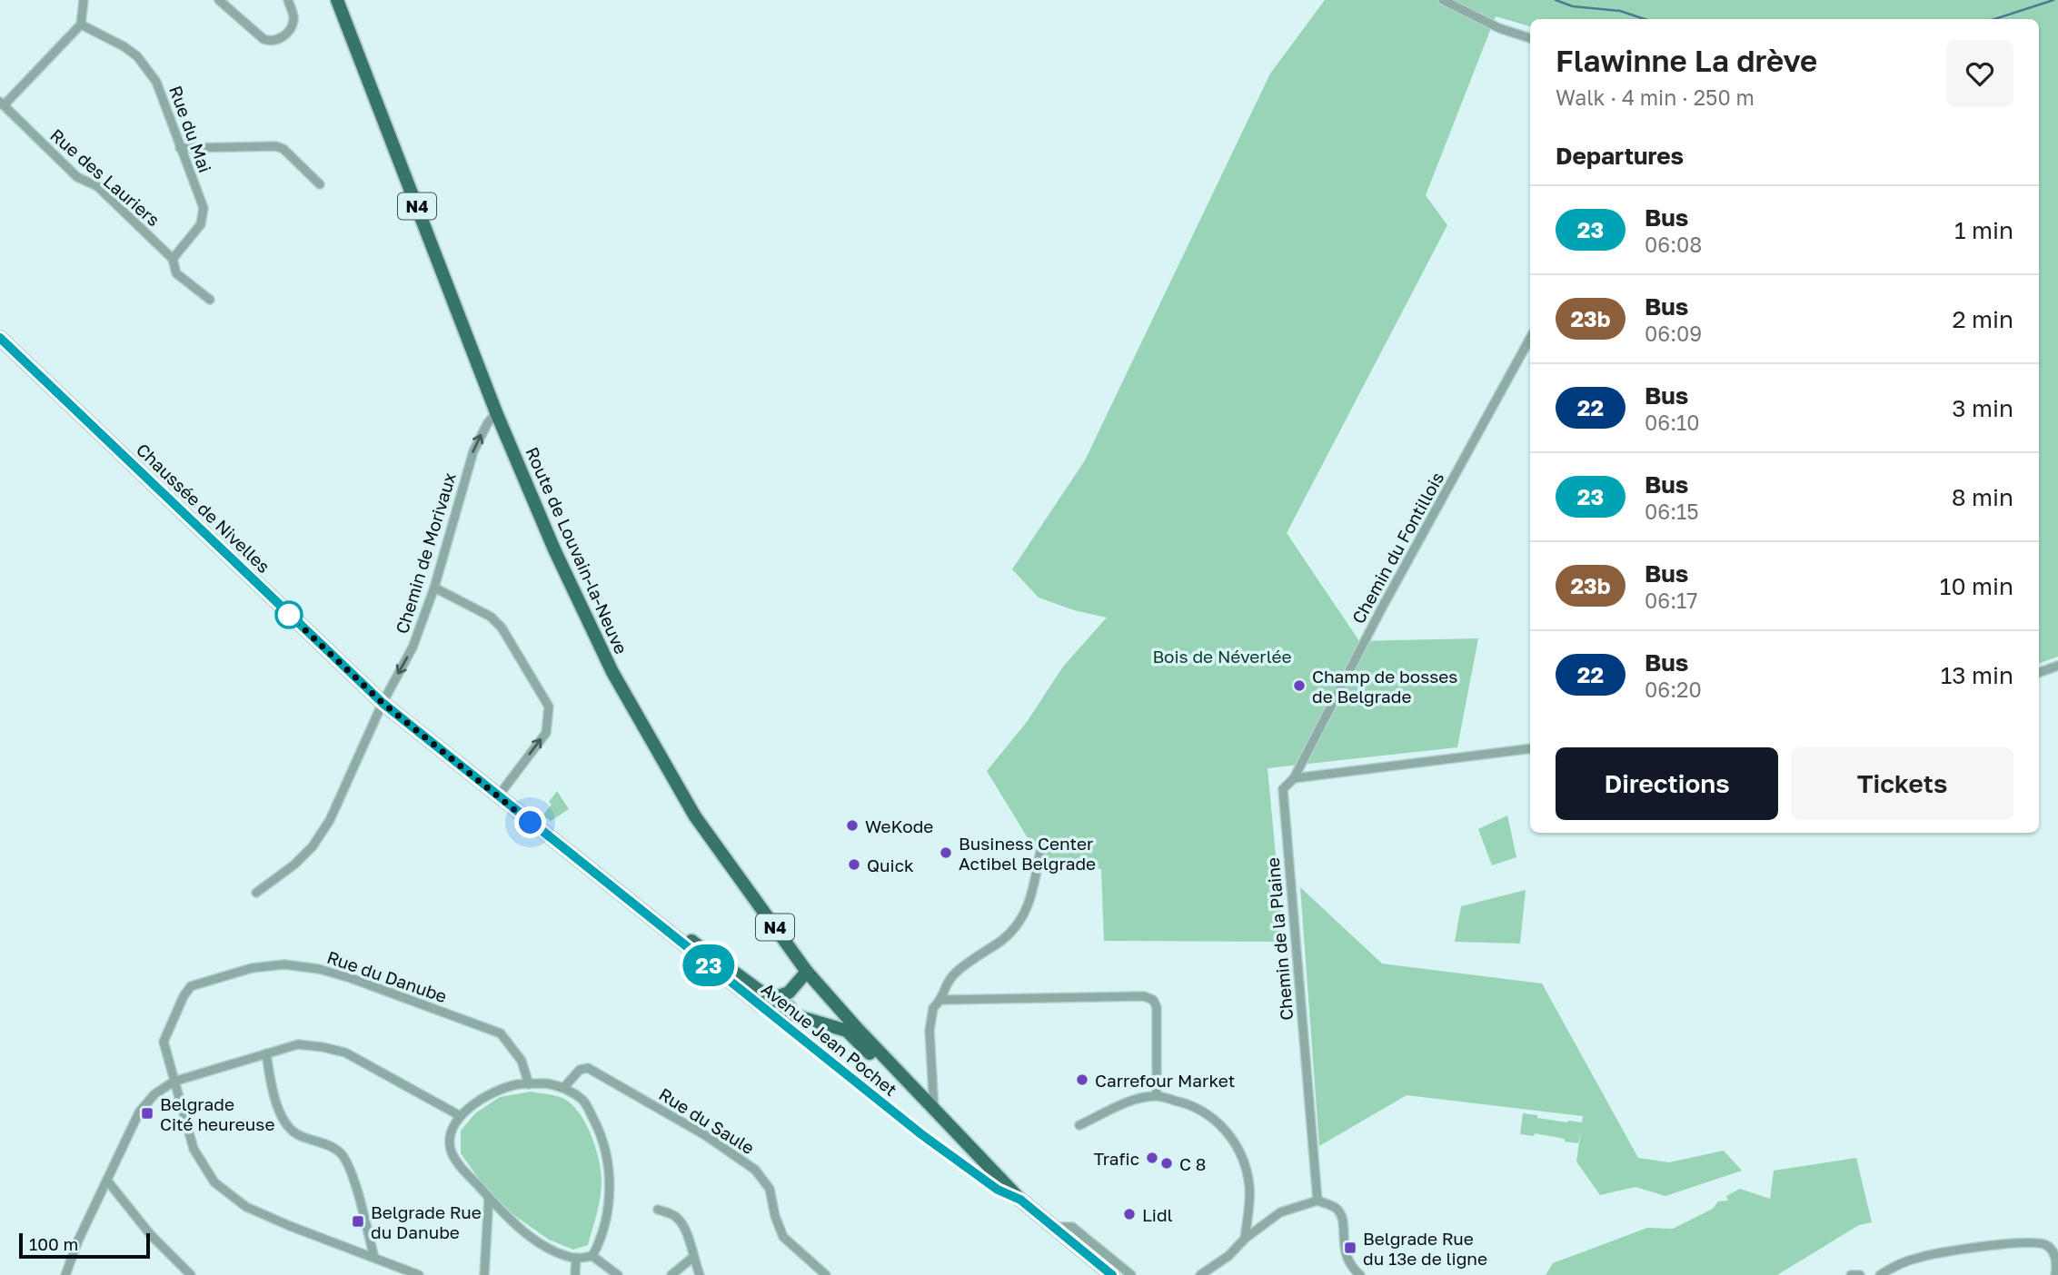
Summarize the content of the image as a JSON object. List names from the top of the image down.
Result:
{
  "streets": {
    "main road": [
      "N4",
      "Chaussée de Nivelles",
      "Route de Louvain-la-Neuve",
      "Avenue Jean Pochet"
    ],
    "street": [
      "Rue du Mai",
      "Rue des Lauriers",
      "Chemin du Fontillois",
      "Chemin de Morivaux",
      "Chemin de la Plaine",
      "Rue du Danube",
      "Rue du Saule"
    ]
  },
  "crossings": [
    ["Rue du Mai", "Rue des Lauriers"],
    ["N4", "Route de Louvain-la-Neuve"],
    ["N4", "Avenue Jean Pochet"],
    ["Chaussée de Nivelles", "Chemin de Morivaux"],
    ["Chaussée de Nivelles", "Avenue Jean Pochet"],
    ["Chemin du Fontillois", "Chemin de la Plaine"],
    ["Route de Louvain-la-Neuve", "Chemin de Morivaux"],
    ["Chemin de Morivaux", "Avenue Jean Pochet"],
    ["Rue du Danube", "Rue du Saule"]
  ],
  "parks": ["Bois de Néverlée"],
  "places": {
    "other": [
      "Champ de bosses de Belgrade",
      "WeKode",
      "Business Center Actibel Belgrade",
      "Quick",
      "Carrefour Market",
      "Trafic",
      "C 8",
      "Lidl"
    ],
    "transit": ["Belgrade Cité heureuse", "Belgrade Rue du Danube", "Belgrade Rue du 13e de ligne"]
  },
  "lines": ["bus line 23"],
  "scale_bar": "100 m",
  "page": {
    "on_map": "23",
    "heading": [
      ["Flawinne La drève", "Walk · 4 min · 250 m"],
      "Departures"
    ],
    "list": [
      {
        "mark": "23",
        "name": "Bus",
        "note": "06:08",
        "value": "1 min"
      },
      {
        "mark": "23b",
        "name": "Bus",
        "note": "06:09",
        "value": "2 min"
      },
      {
        "mark": "22",
        "name": "Bus",
        "note": "06:10",
        "value": "3 min"
      },
      {
        "mark": "23",
        "name": "Bus",
        "note": "06:15",
        "value": "8 min"
      },
      {
        "mark": "23b",
        "name": "Bus",
        "note": "06:17",
        "value": "10 min"
      },
      {
        "mark": "22",
        "name": "Bus",
        "note": "06:20",
        "value": "13 min"
      }
    ],
    "buttons": ["Directions", "Tickets"],
    "scale": "100 m"
  }
}
